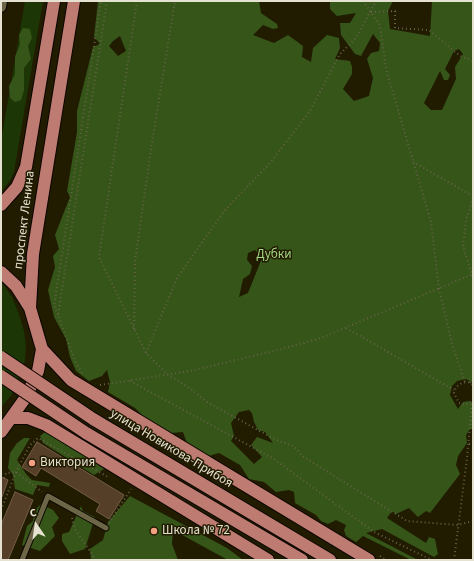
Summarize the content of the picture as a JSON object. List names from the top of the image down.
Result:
{
  "streets": {
    "main road": ["проспект Ленина", "улица Новикова-Прибоя"]
  },
  "parks": ["Дубки"],
  "places": ["Виктория", "Школа № 72"],
  "north": "top"
}
